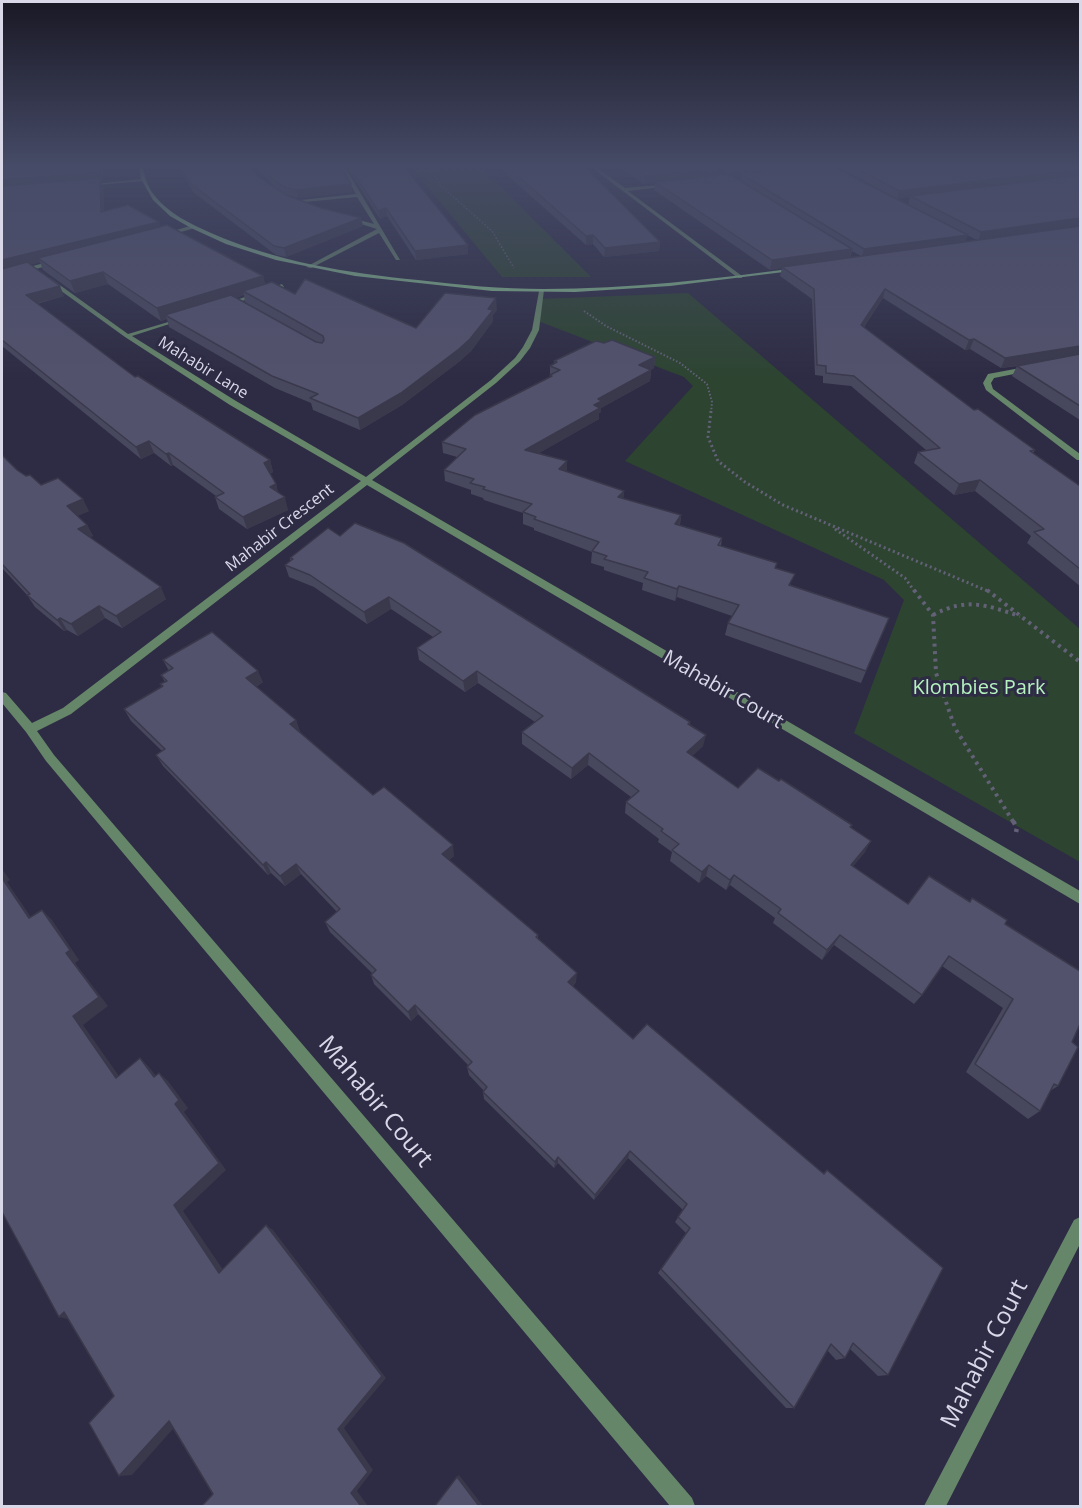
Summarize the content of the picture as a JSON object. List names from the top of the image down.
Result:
{
  "streets": {
    "street": ["Mahabir Lane", "Mahabir Crescent", "Mahabir Court"]
  },
  "crossings": [
    ["Mahabir Lane", "Mahabir Crescent"],
    ["Mahabir Lane", "Mahabir Court"],
    ["Mahabir Crescent", "Mahabir Court"]
  ],
  "parks": ["Klombies Park"]
}
